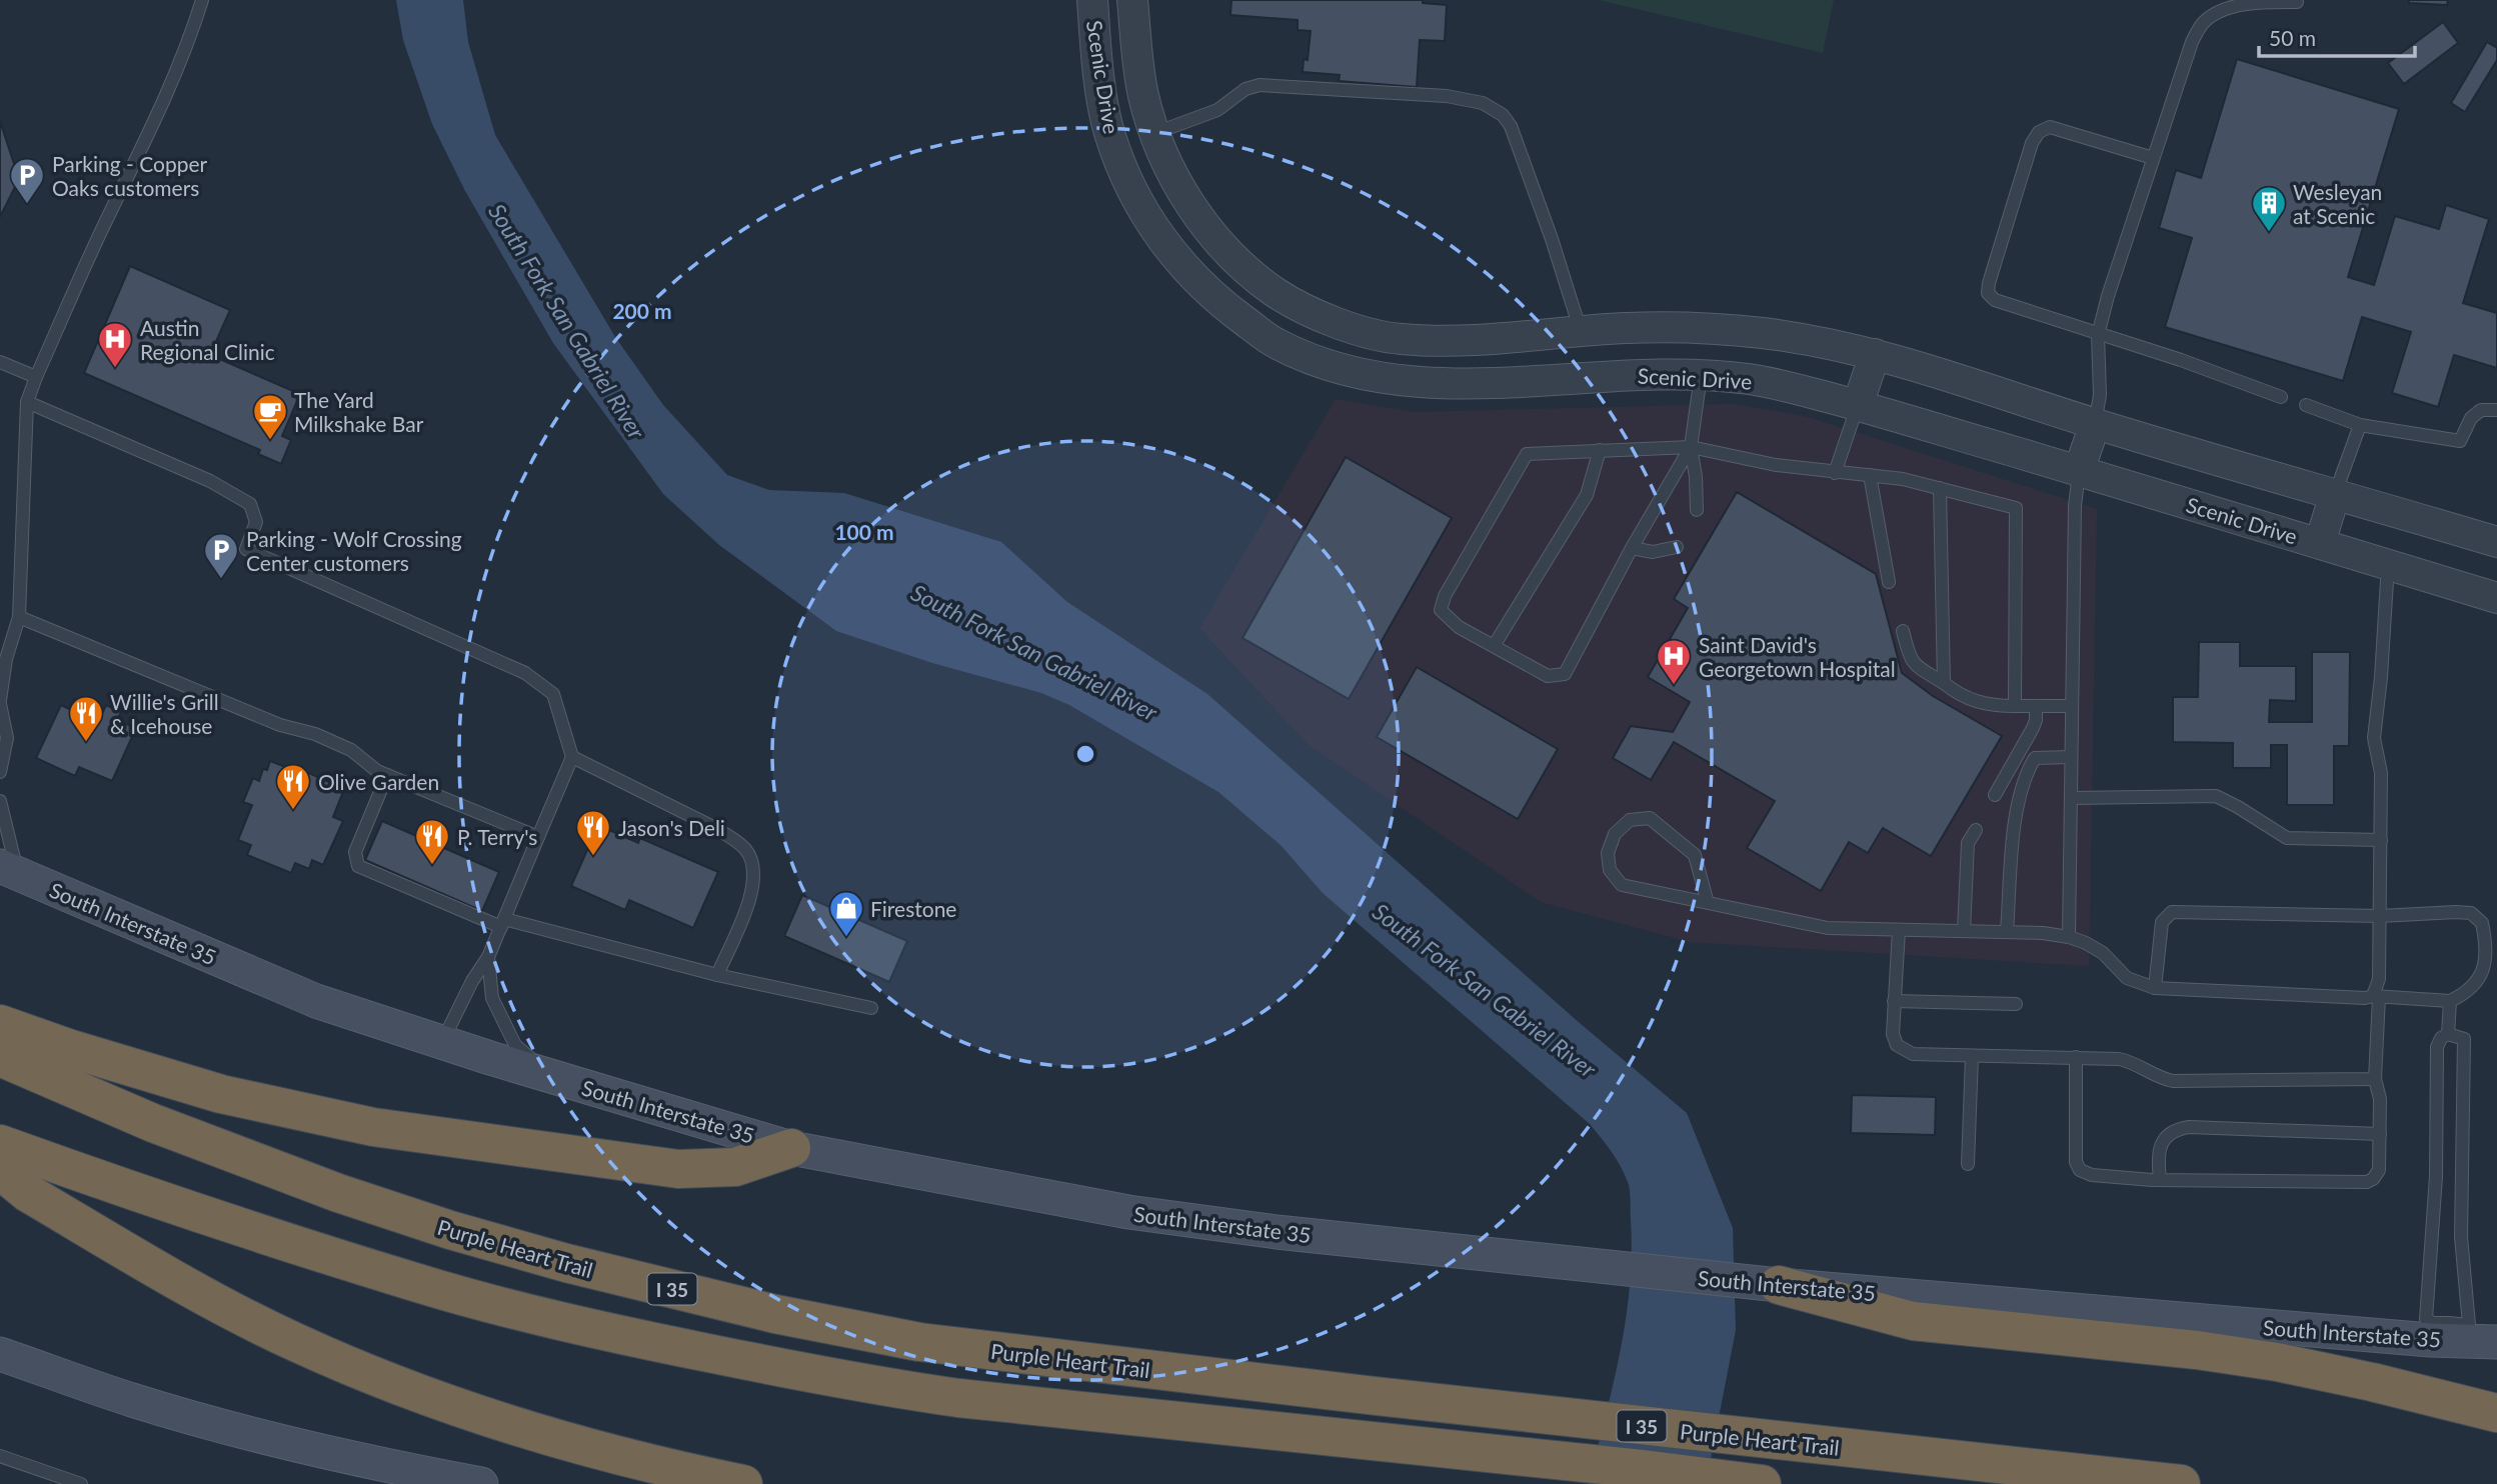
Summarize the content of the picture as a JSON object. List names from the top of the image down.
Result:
{
  "streets": {
    "highway": ["Purple Heart Trail", "I 35"],
    "main road": ["South Interstate 35"],
    "street": ["Scenic Drive"]
  },
  "water": ["South Fork San Gabriel River"],
  "places": {
    "parking": ["Parking - Copper Oaks customers", "Parking - Wolf Crossing Center customers"],
    "building": ["Wesleyan at Scenic"],
    "hospital": ["Austin Regional Clinic", "Saint David's Georgetown Hospital"],
    "cafe": ["The Yard Milkshake Bar"],
    "restaurant": [
      "Willie's Grill & Icehouse",
      "Olive Garden",
      "Jason's Deli",
      "P. Terry's"
    ],
    "shop": ["Firestone"]
  },
  "scale_bar": "50 m",
  "rings": ["200 m", "100 m"]
}
